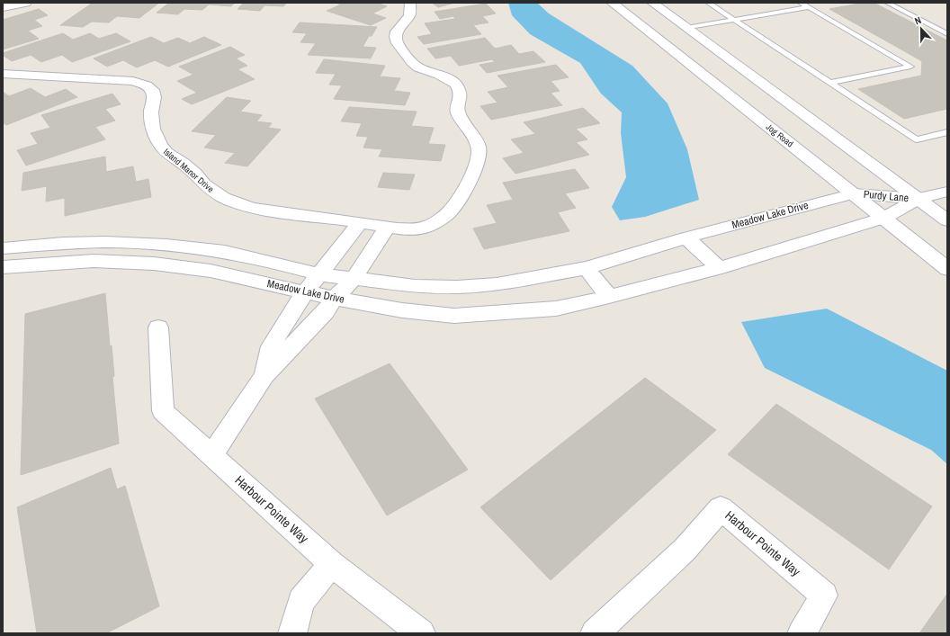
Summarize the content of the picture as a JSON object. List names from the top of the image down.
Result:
{
  "streets": {
    "street": [
      "Jog Road",
      "Island Manor Drive",
      "Purdy Lane",
      "Meadow Lake Drive",
      "Harbour Pointe Way"
    ]
  },
  "crossings": [
    ["Jog Road", "Purdy Lane"],
    ["Jog Road", "Meadow Lake Drive"],
    ["Purdy Lane", "Meadow Lake Drive"]
  ],
  "north": "top"
}
